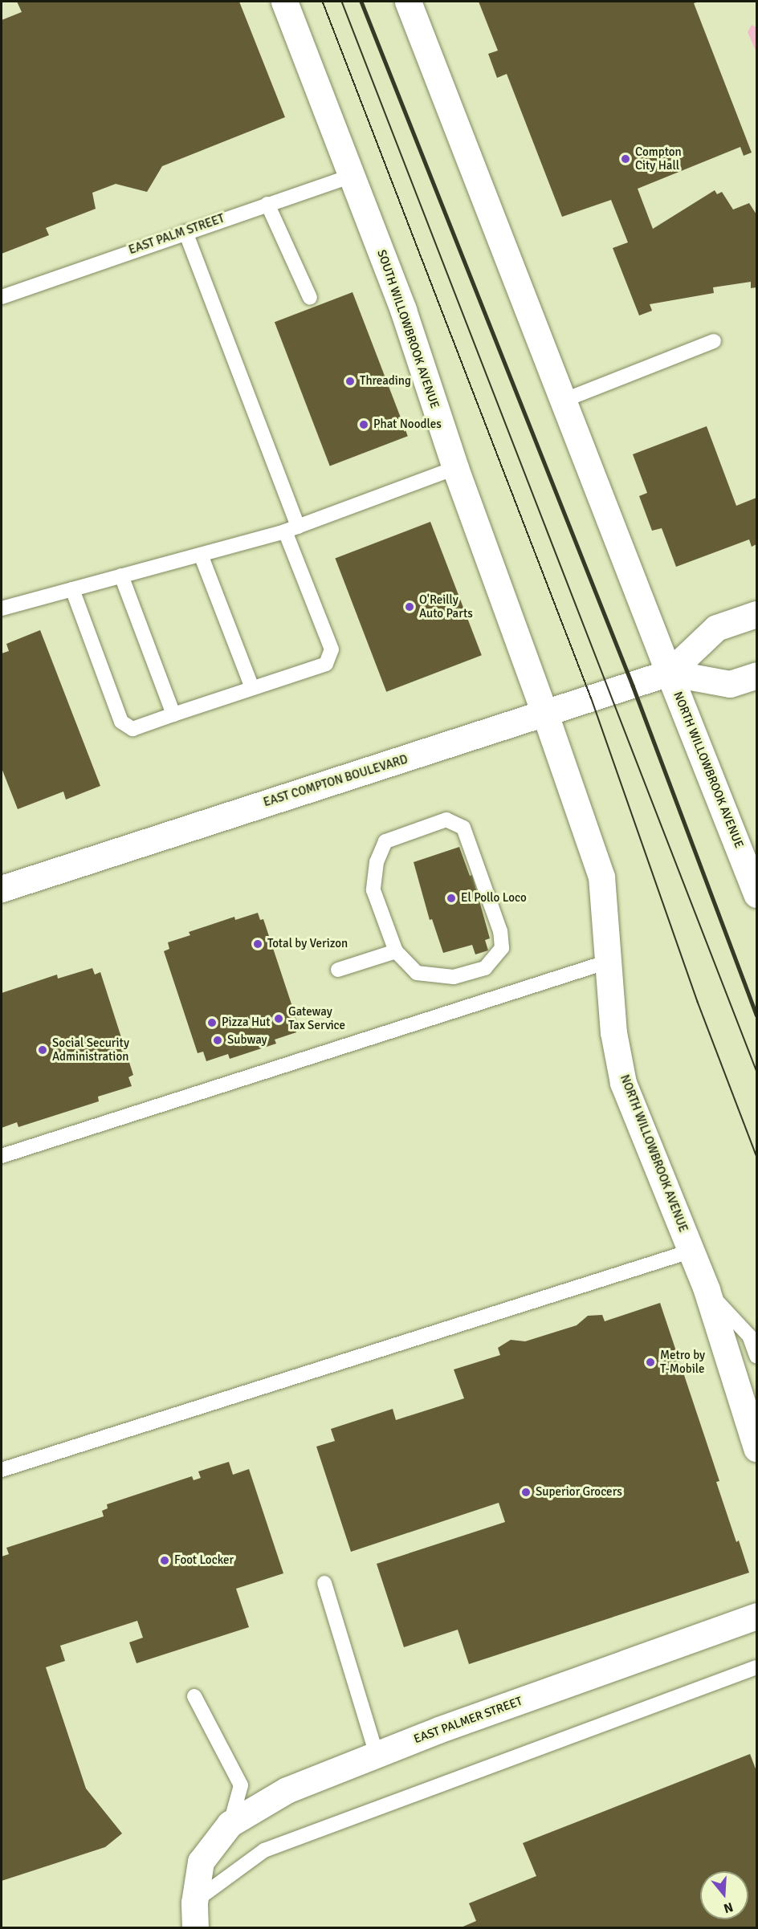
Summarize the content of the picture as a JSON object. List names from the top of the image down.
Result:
{
  "streets": {
    "street": [
      "SOUTH WILLOWBROOK AVENUE",
      "NORTH WILLOWBROOK AVENUE",
      "EAST COMPTON BOULEVARD",
      "EAST PALMER STREET"
    ],
    "lane": ["EAST PALM STREET"]
  },
  "crossings": [
    ["EAST PALM STREET", "SOUTH WILLOWBROOK AVENUE"],
    ["SOUTH WILLOWBROOK AVENUE", "NORTH WILLOWBROOK AVENUE"],
    ["SOUTH WILLOWBROOK AVENUE", "EAST COMPTON BOULEVARD"],
    ["NORTH WILLOWBROOK AVENUE", "EAST COMPTON BOULEVARD"]
  ],
  "places": [
    "Compton City Hall",
    "Threading",
    "Phat Noodles",
    "O'Reilly Auto Parts",
    "El Pollo Loco",
    "Total by Verizon",
    "Gateway Tax Service",
    "Pizza Hut",
    "Subway",
    "Social Security Administration",
    "Metro by T-Mobile",
    "Superior Grocers",
    "Foot Locker"
  ],
  "north": "bottom"
}
